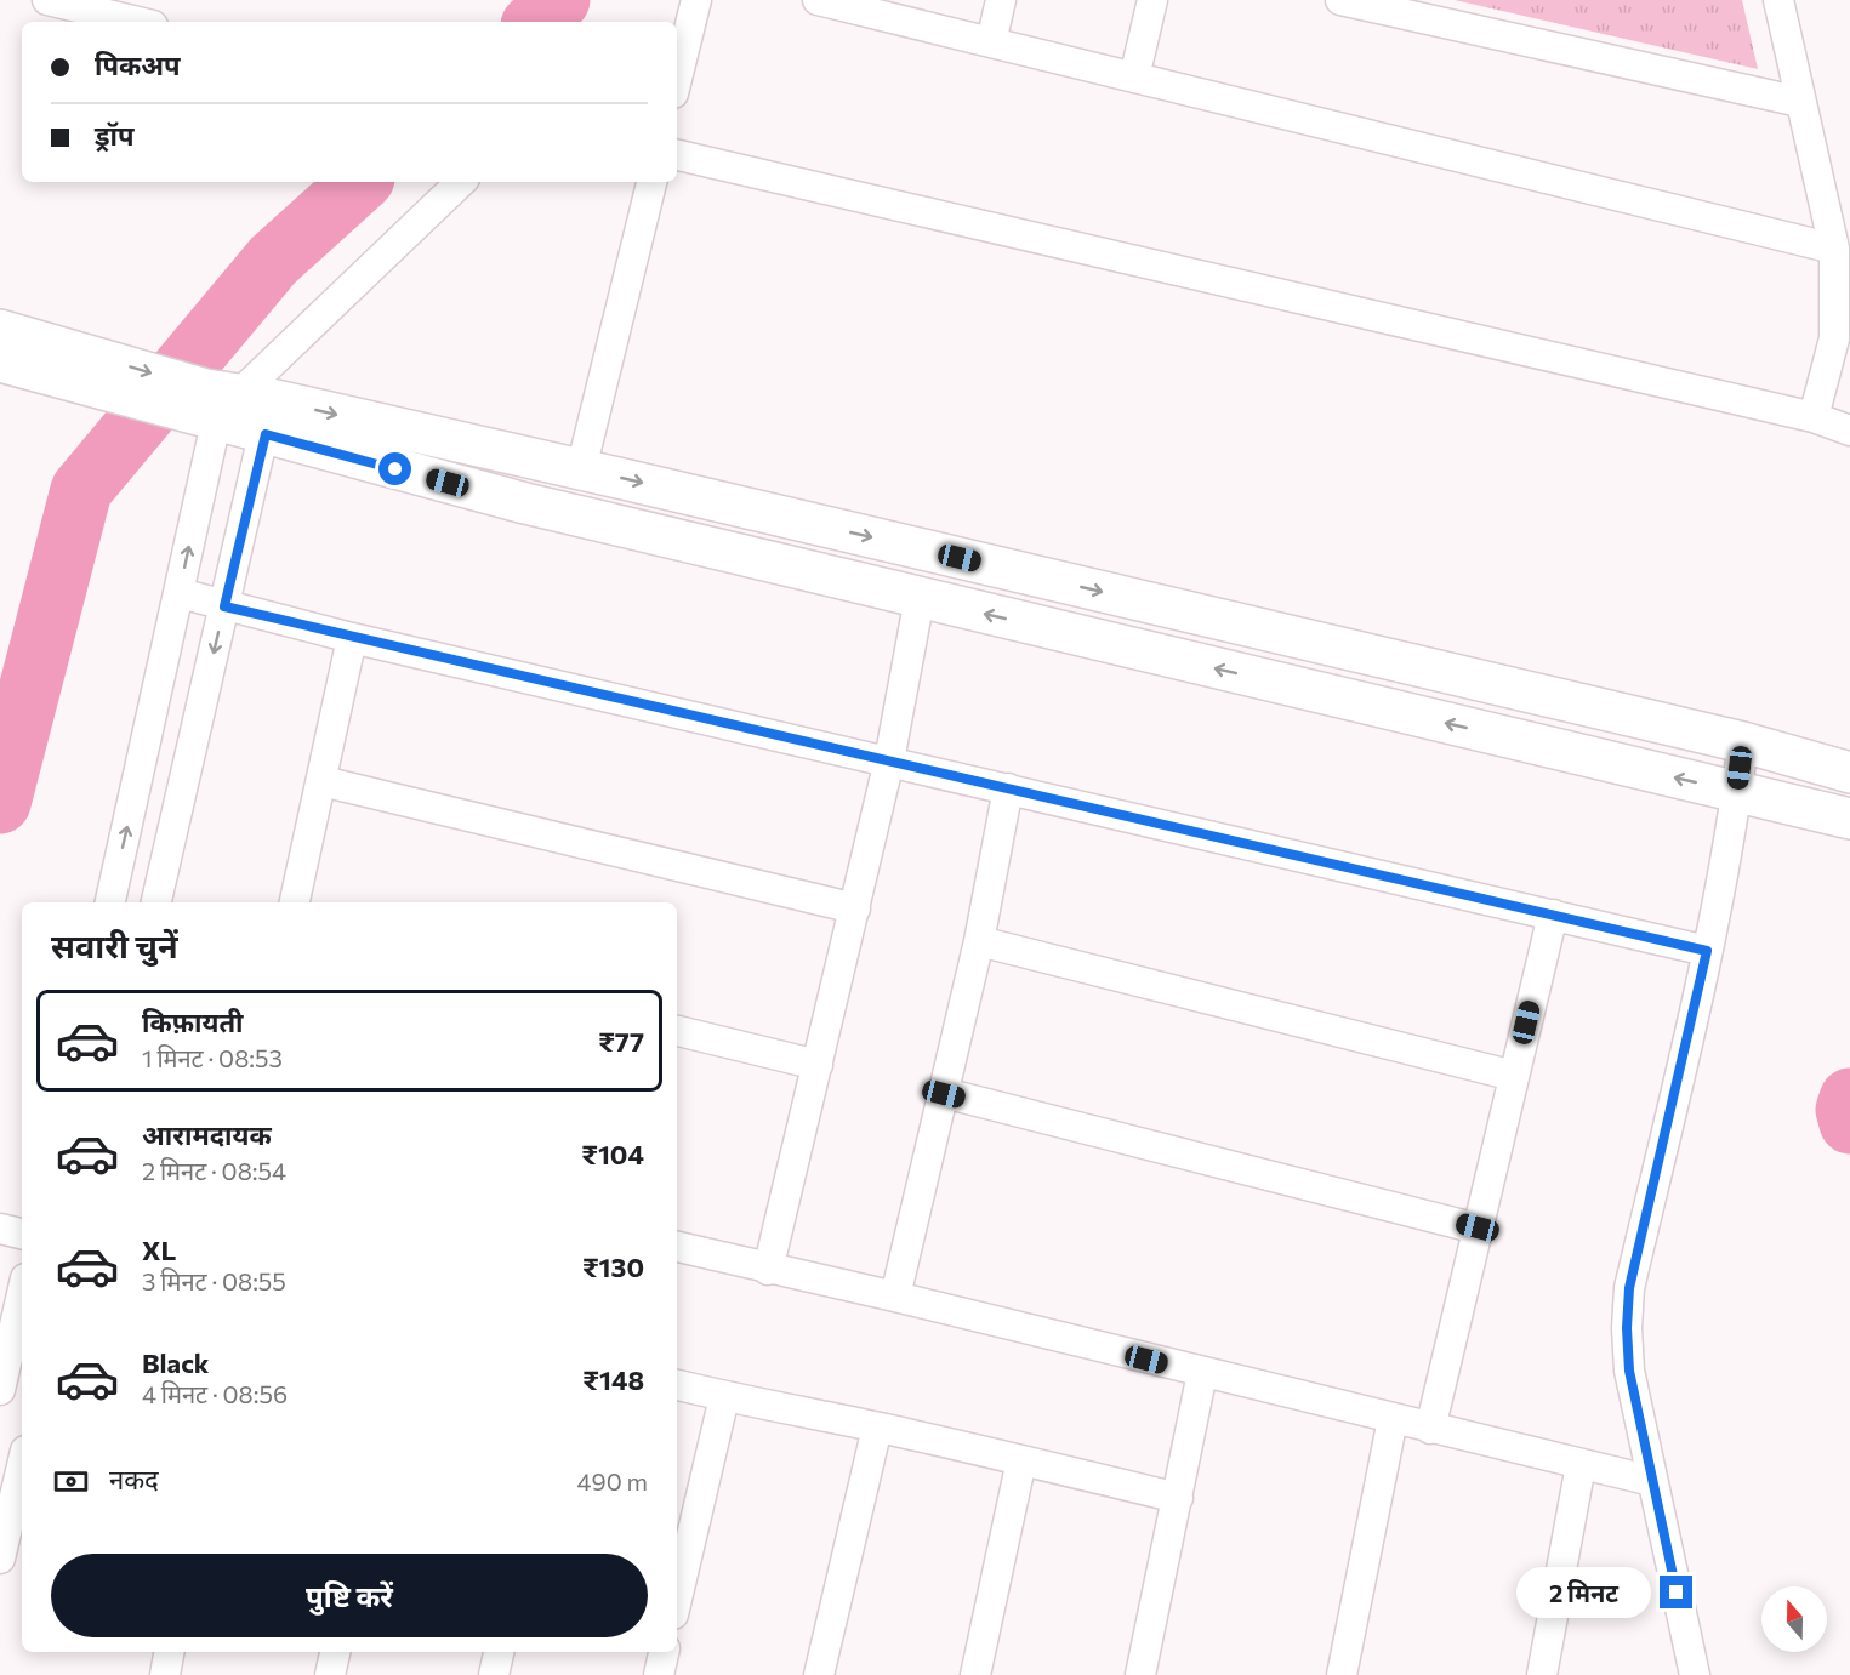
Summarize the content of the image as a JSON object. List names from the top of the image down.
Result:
{
  "north": "top",
  "page": {
    "banner": ["पिकअप", "ड्रॉप"],
    "heading": "सवारी चुनें",
    "list": [
      {
        "name": "किफ़ायती",
        "note": "1 मिनट · 08:53",
        "value": "₹77"
      },
      {
        "name": "आरामदायक",
        "note": "2 मिनट · 08:54",
        "value": "₹104"
      },
      {
        "name": "XL",
        "note": "3 मिनट · 08:55",
        "value": "₹130"
      },
      {
        "name": "Black",
        "note": "4 मिनट · 08:56",
        "value": "₹148"
      }
    ],
    "pay": ["नकद", "490 m"],
    "buttons": "पुष्टि करें",
    "bubble": "2 मिनट"
  }
}
